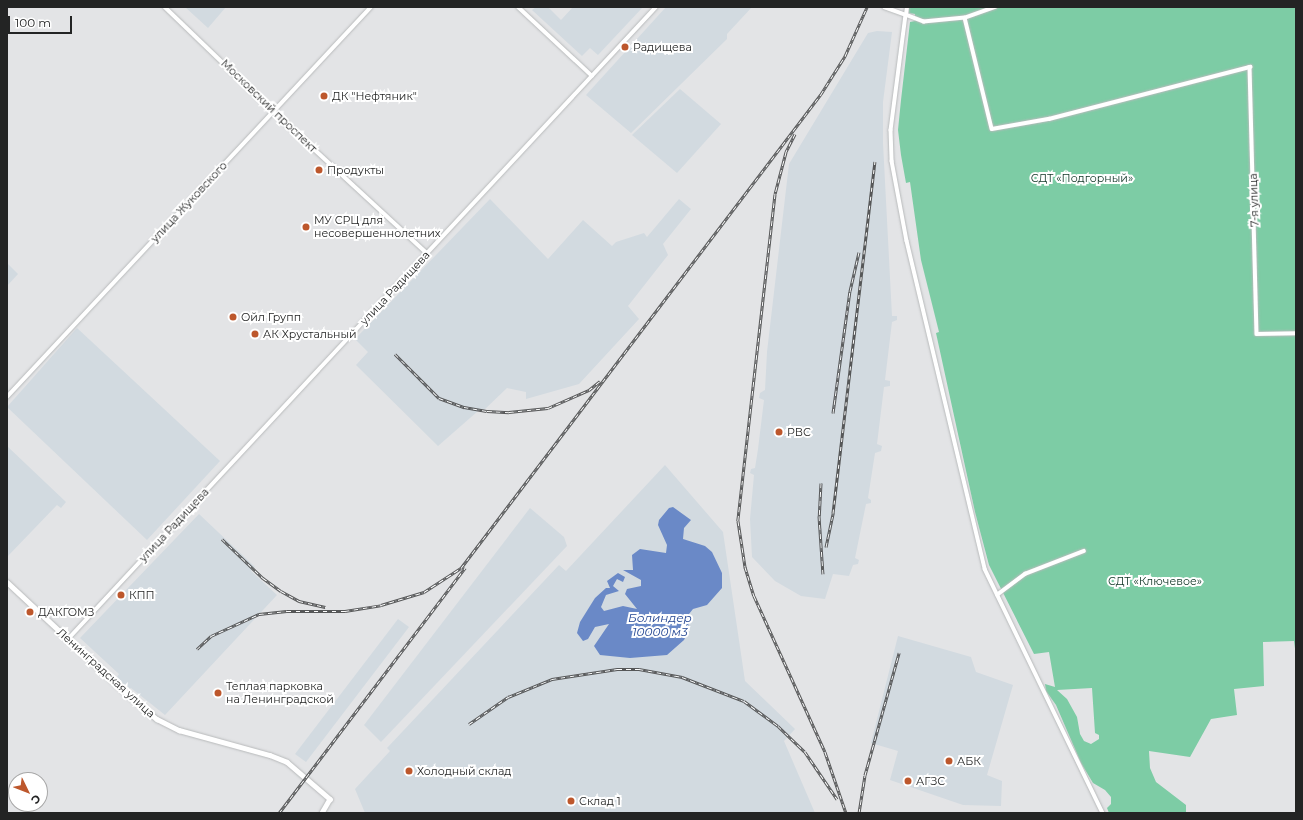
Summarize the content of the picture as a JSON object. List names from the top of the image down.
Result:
{
  "streets": {
    "main road": ["Ленинградская улица"],
    "street": [
      "Московский проспект",
      "7-я улица",
      "улица Жуковского",
      "улица Радищева"
    ]
  },
  "crossings": [
    ["Московский проспект", "улица Жуковского"],
    ["Московский проспект", "улица Радищева"],
    ["улица Радищева", "Ленинградская улица"]
  ],
  "water": ["Болиндер 10000 м3"],
  "parks": ["СДТ «Подгорный»", "СДТ «Ключевое»"],
  "places": [
    "Радищева",
    "ДК \"Нефтяник\"",
    "Продукты",
    "МУ СРЦ для несовершеннолетних",
    "Ойл Групп",
    "АК Хрустальный",
    "РВС",
    "КПП",
    "ДАКГОМЗ",
    "Теплая парковка на Ленинградской",
    "АБК",
    "Холодный склад",
    "АГЗС",
    "Склад 1"
  ],
  "scale_bar": "100 m",
  "north": "bottom right"
}
